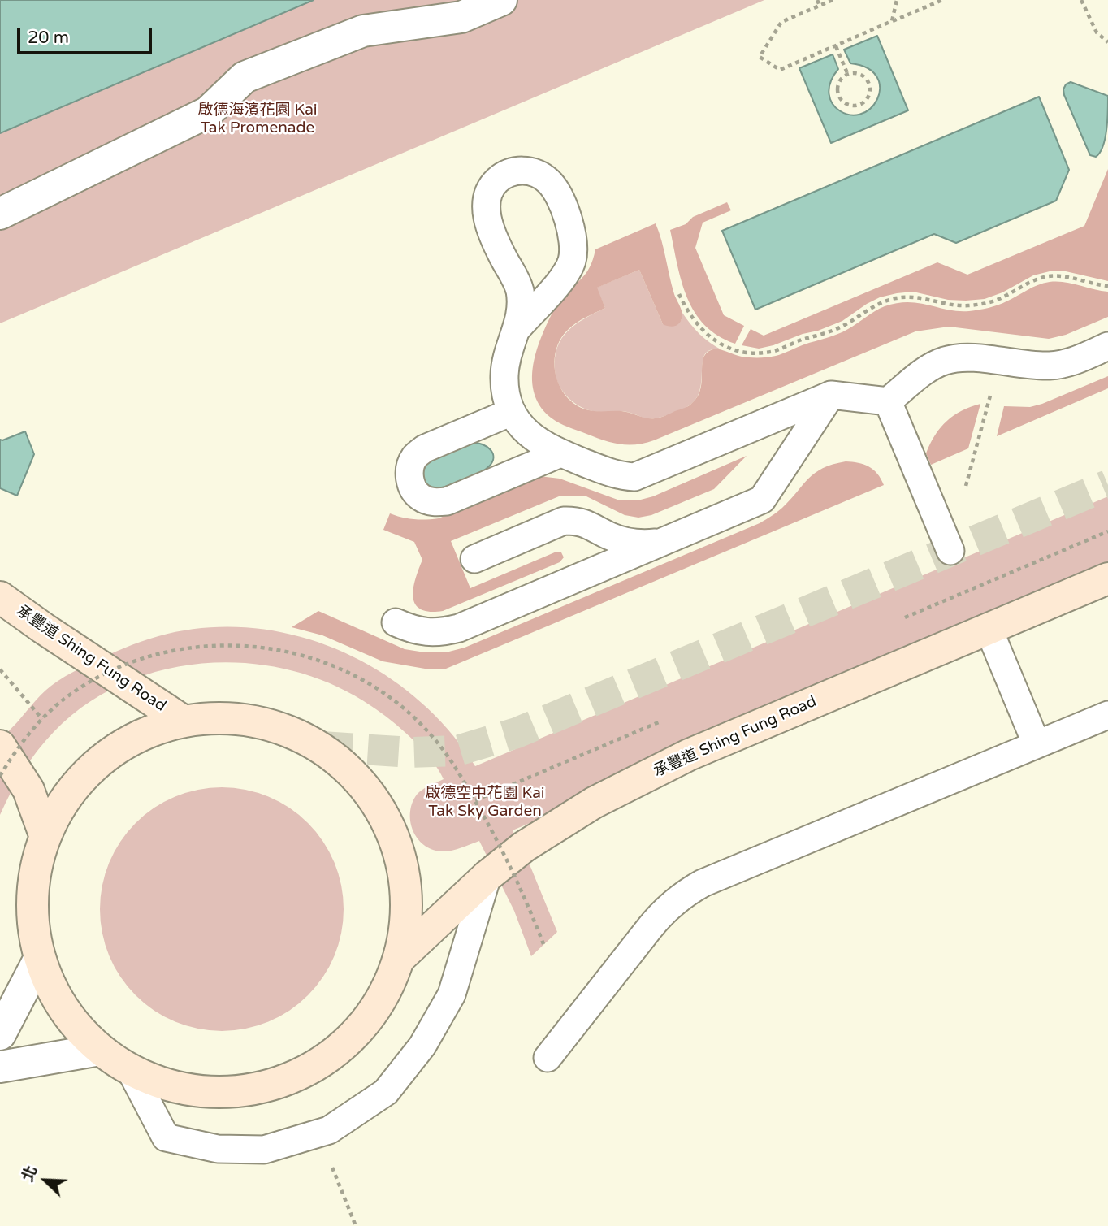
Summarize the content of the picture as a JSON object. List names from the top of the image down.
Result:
{
  "streets": {
    "main road": ["承豐道 Shing Fung Road"]
  },
  "parks": ["啟德海濱花園 Kai Tak Promenade", "啟德空中花園 Kai Tak Sky Garden"],
  "scale_bar": "20 m",
  "north": "top left"
}
